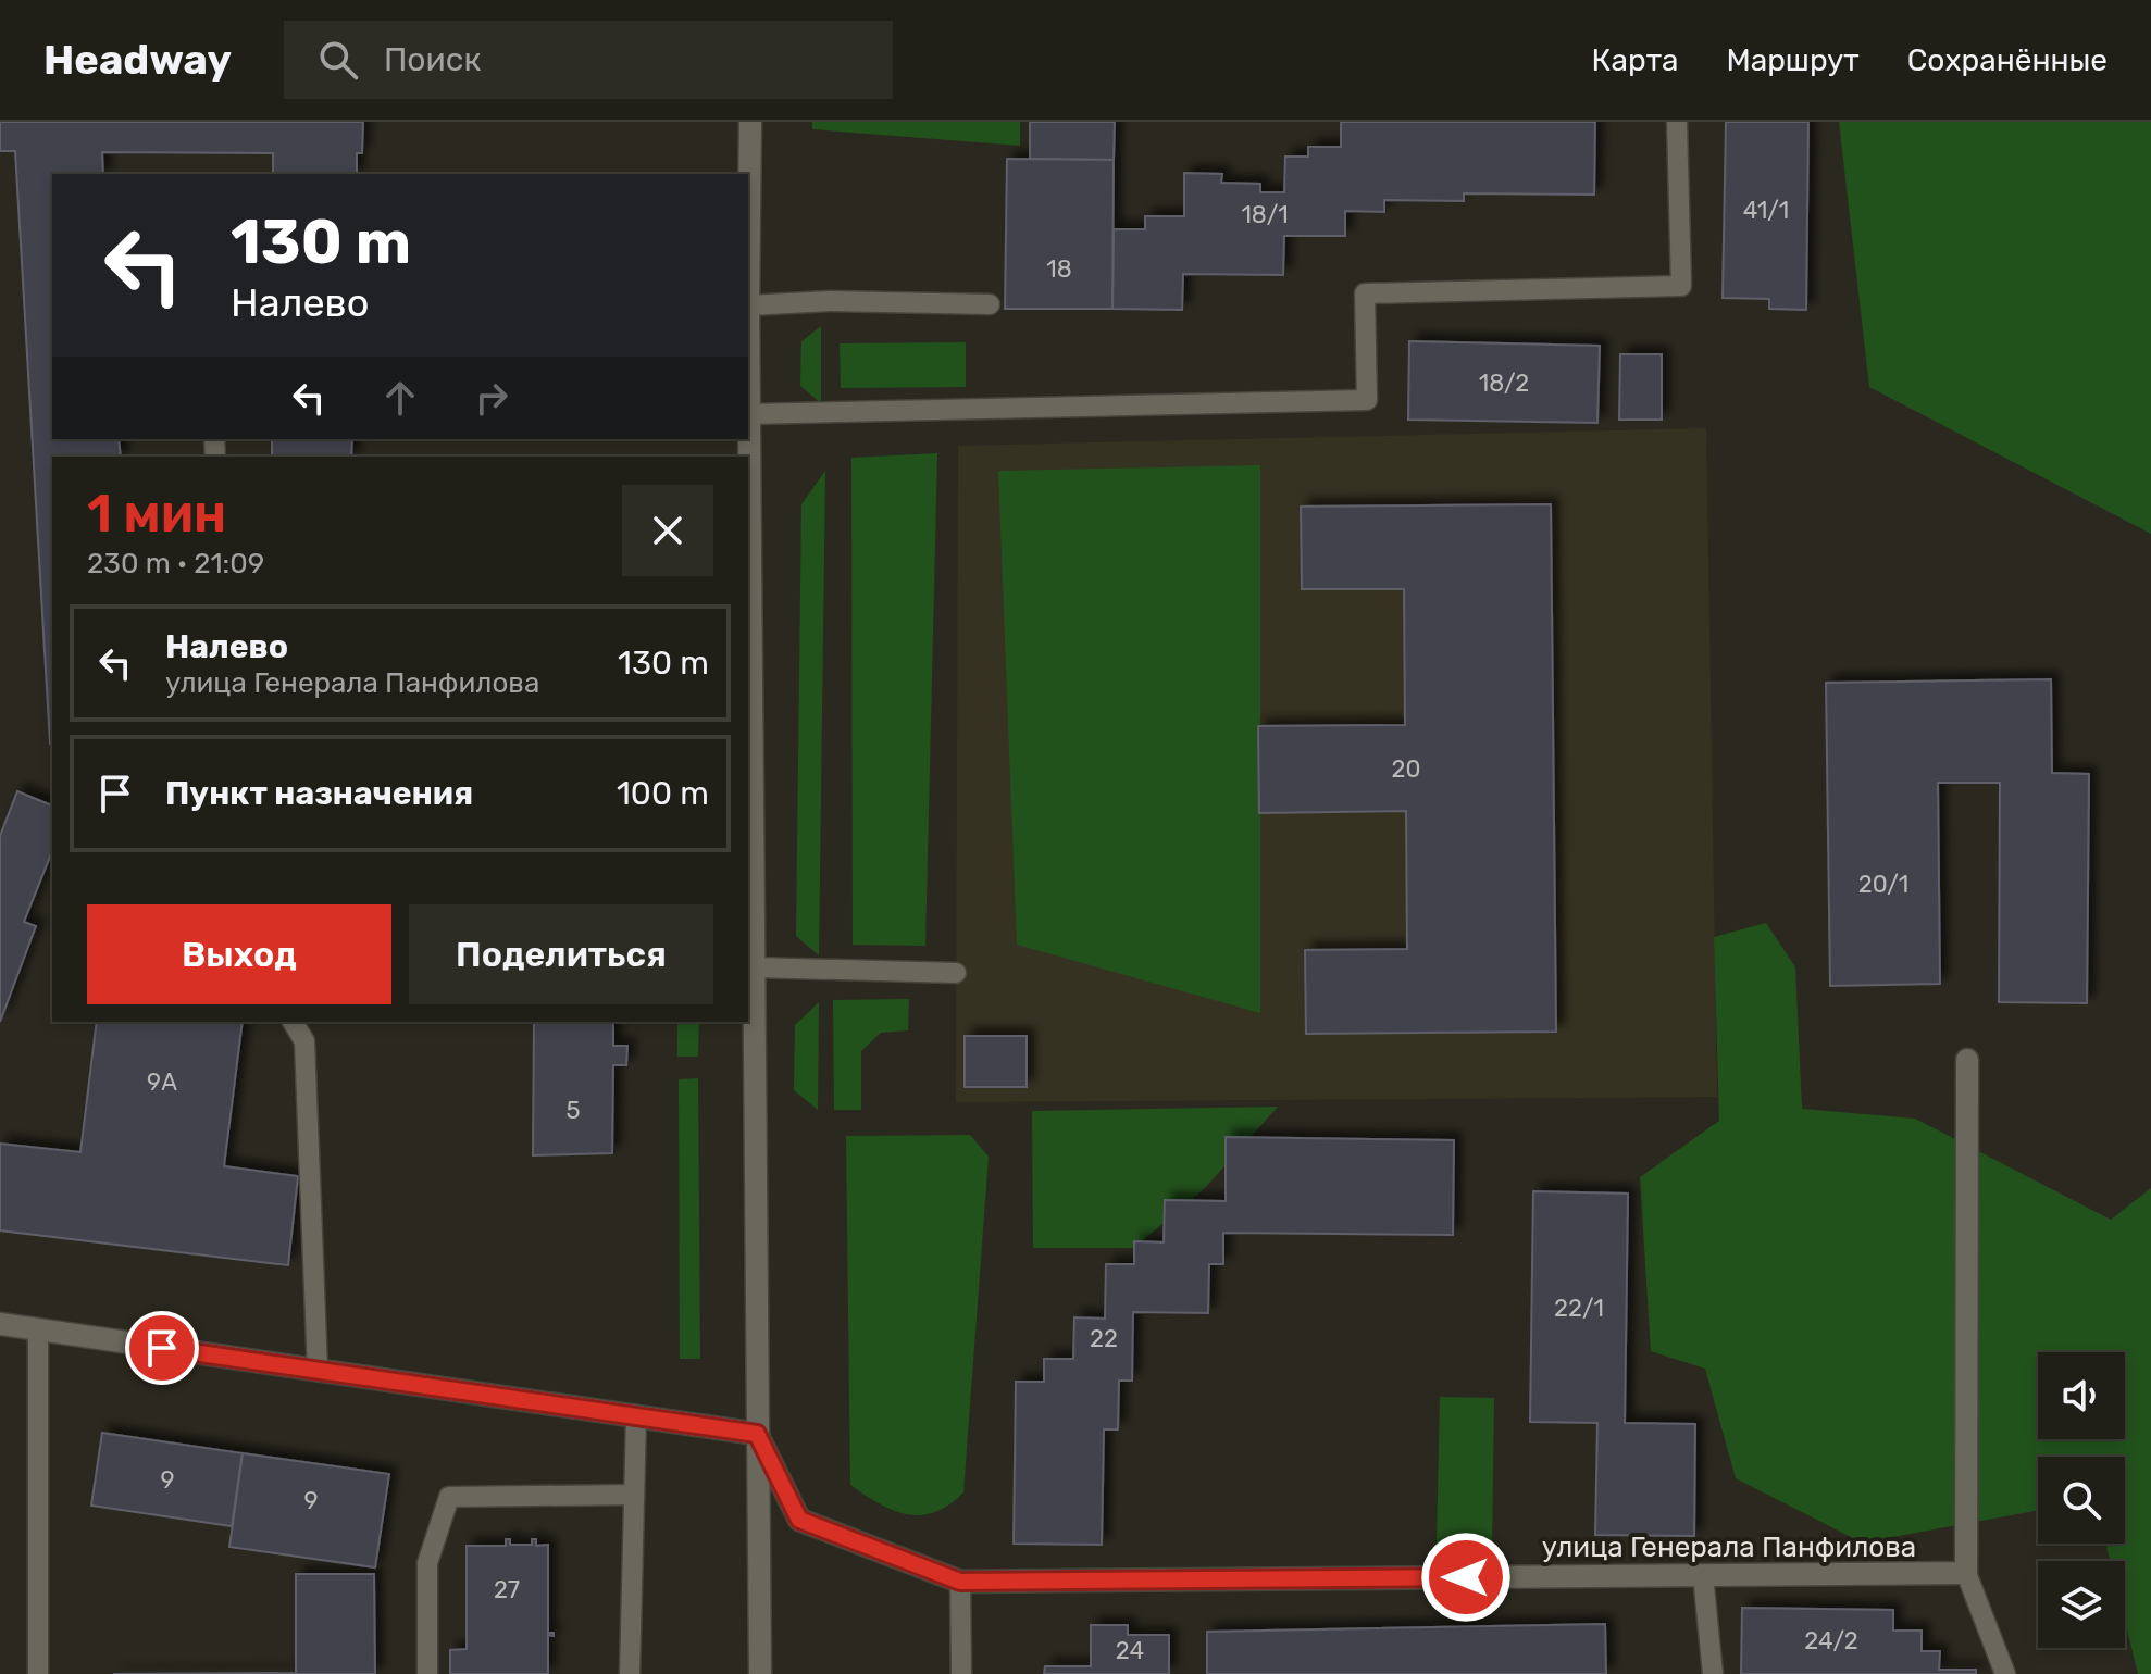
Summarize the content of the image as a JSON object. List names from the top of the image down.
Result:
{
  "streets": {
    "street": ["улица Генерала Панфилова"]
  },
  "house_numbers": [
    "41/1",
    "18/1",
    "18",
    "18/2",
    "20",
    "20/1",
    "9А",
    "5",
    "22/1",
    "22",
    "9",
    "9",
    "27",
    "24/2",
    "24"
  ],
  "page": {
    "header": "Headway",
    "search": "Поиск",
    "nav": ["Карта", "Маршрут", "Сохранённые"],
    "turn": ["130 m", "Налево"],
    "heading": ["1 мин", "230 m · 21:09"],
    "list": [
      {
        "name": "Налево",
        "note": "улица Генерала Панфилова",
        "value": "130 m"
      },
      {
        "name": "Пункт назначения",
        "value": "100 m"
      }
    ],
    "buttons": ["Выход", "Поделиться"]
  }
}
